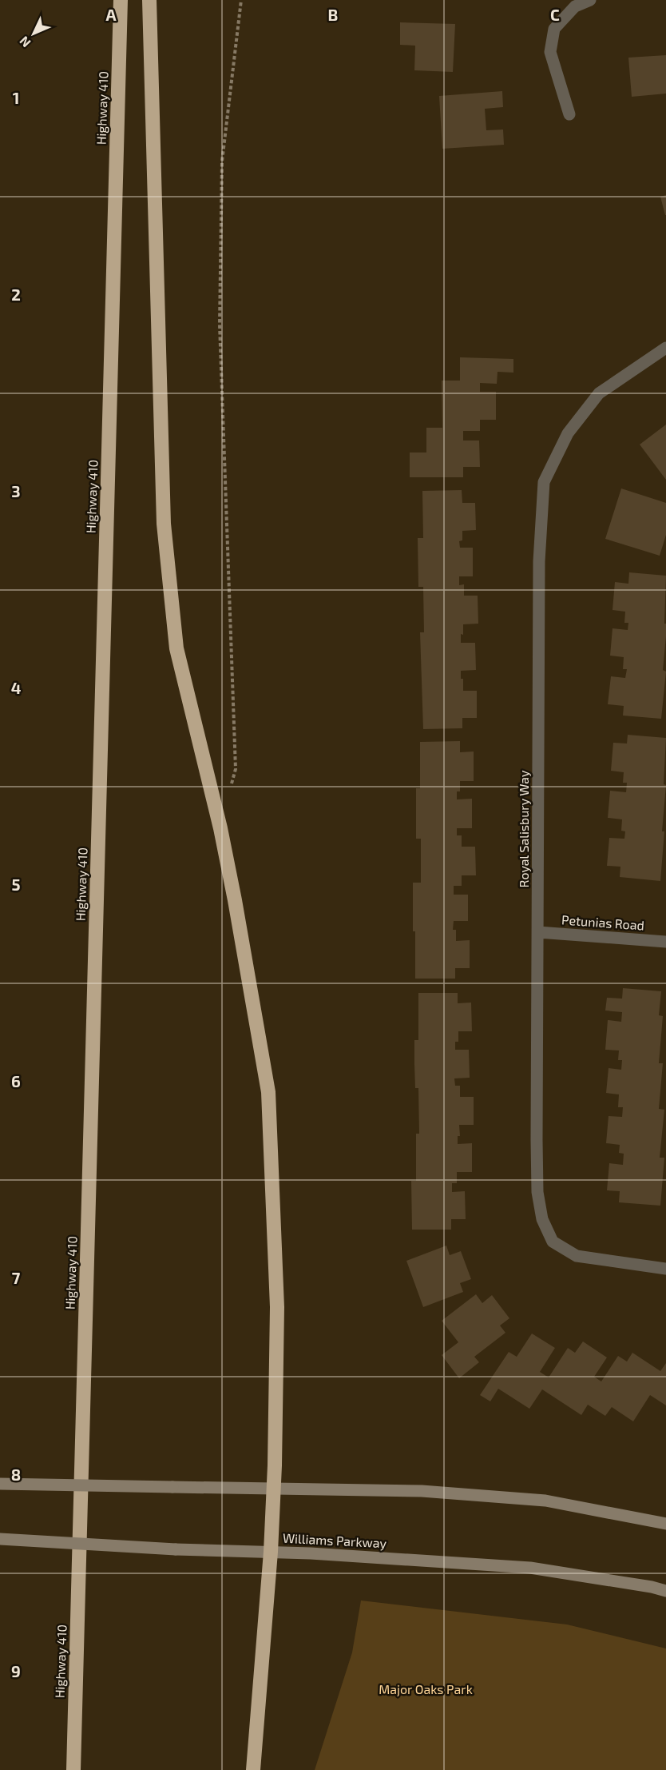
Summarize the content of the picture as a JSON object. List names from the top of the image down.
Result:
{
  "streets": {
    "highway": ["Highway 410"],
    "main road": ["Williams Parkway"],
    "street": ["Royal Salisbury Way", "Petunias Road"]
  },
  "crossings": [
    ["Royal Salisbury Way", "Petunias Road"]
  ],
  "parks": ["Major Oaks Park"],
  "north": "bottom left",
  "grid": {
    "columns": ["A", "B", "C"],
    "rows": [
      "1",
      "2",
      "3",
      "4",
      "5",
      "6",
      "7",
      "8",
      "9"
    ]
  }
}
